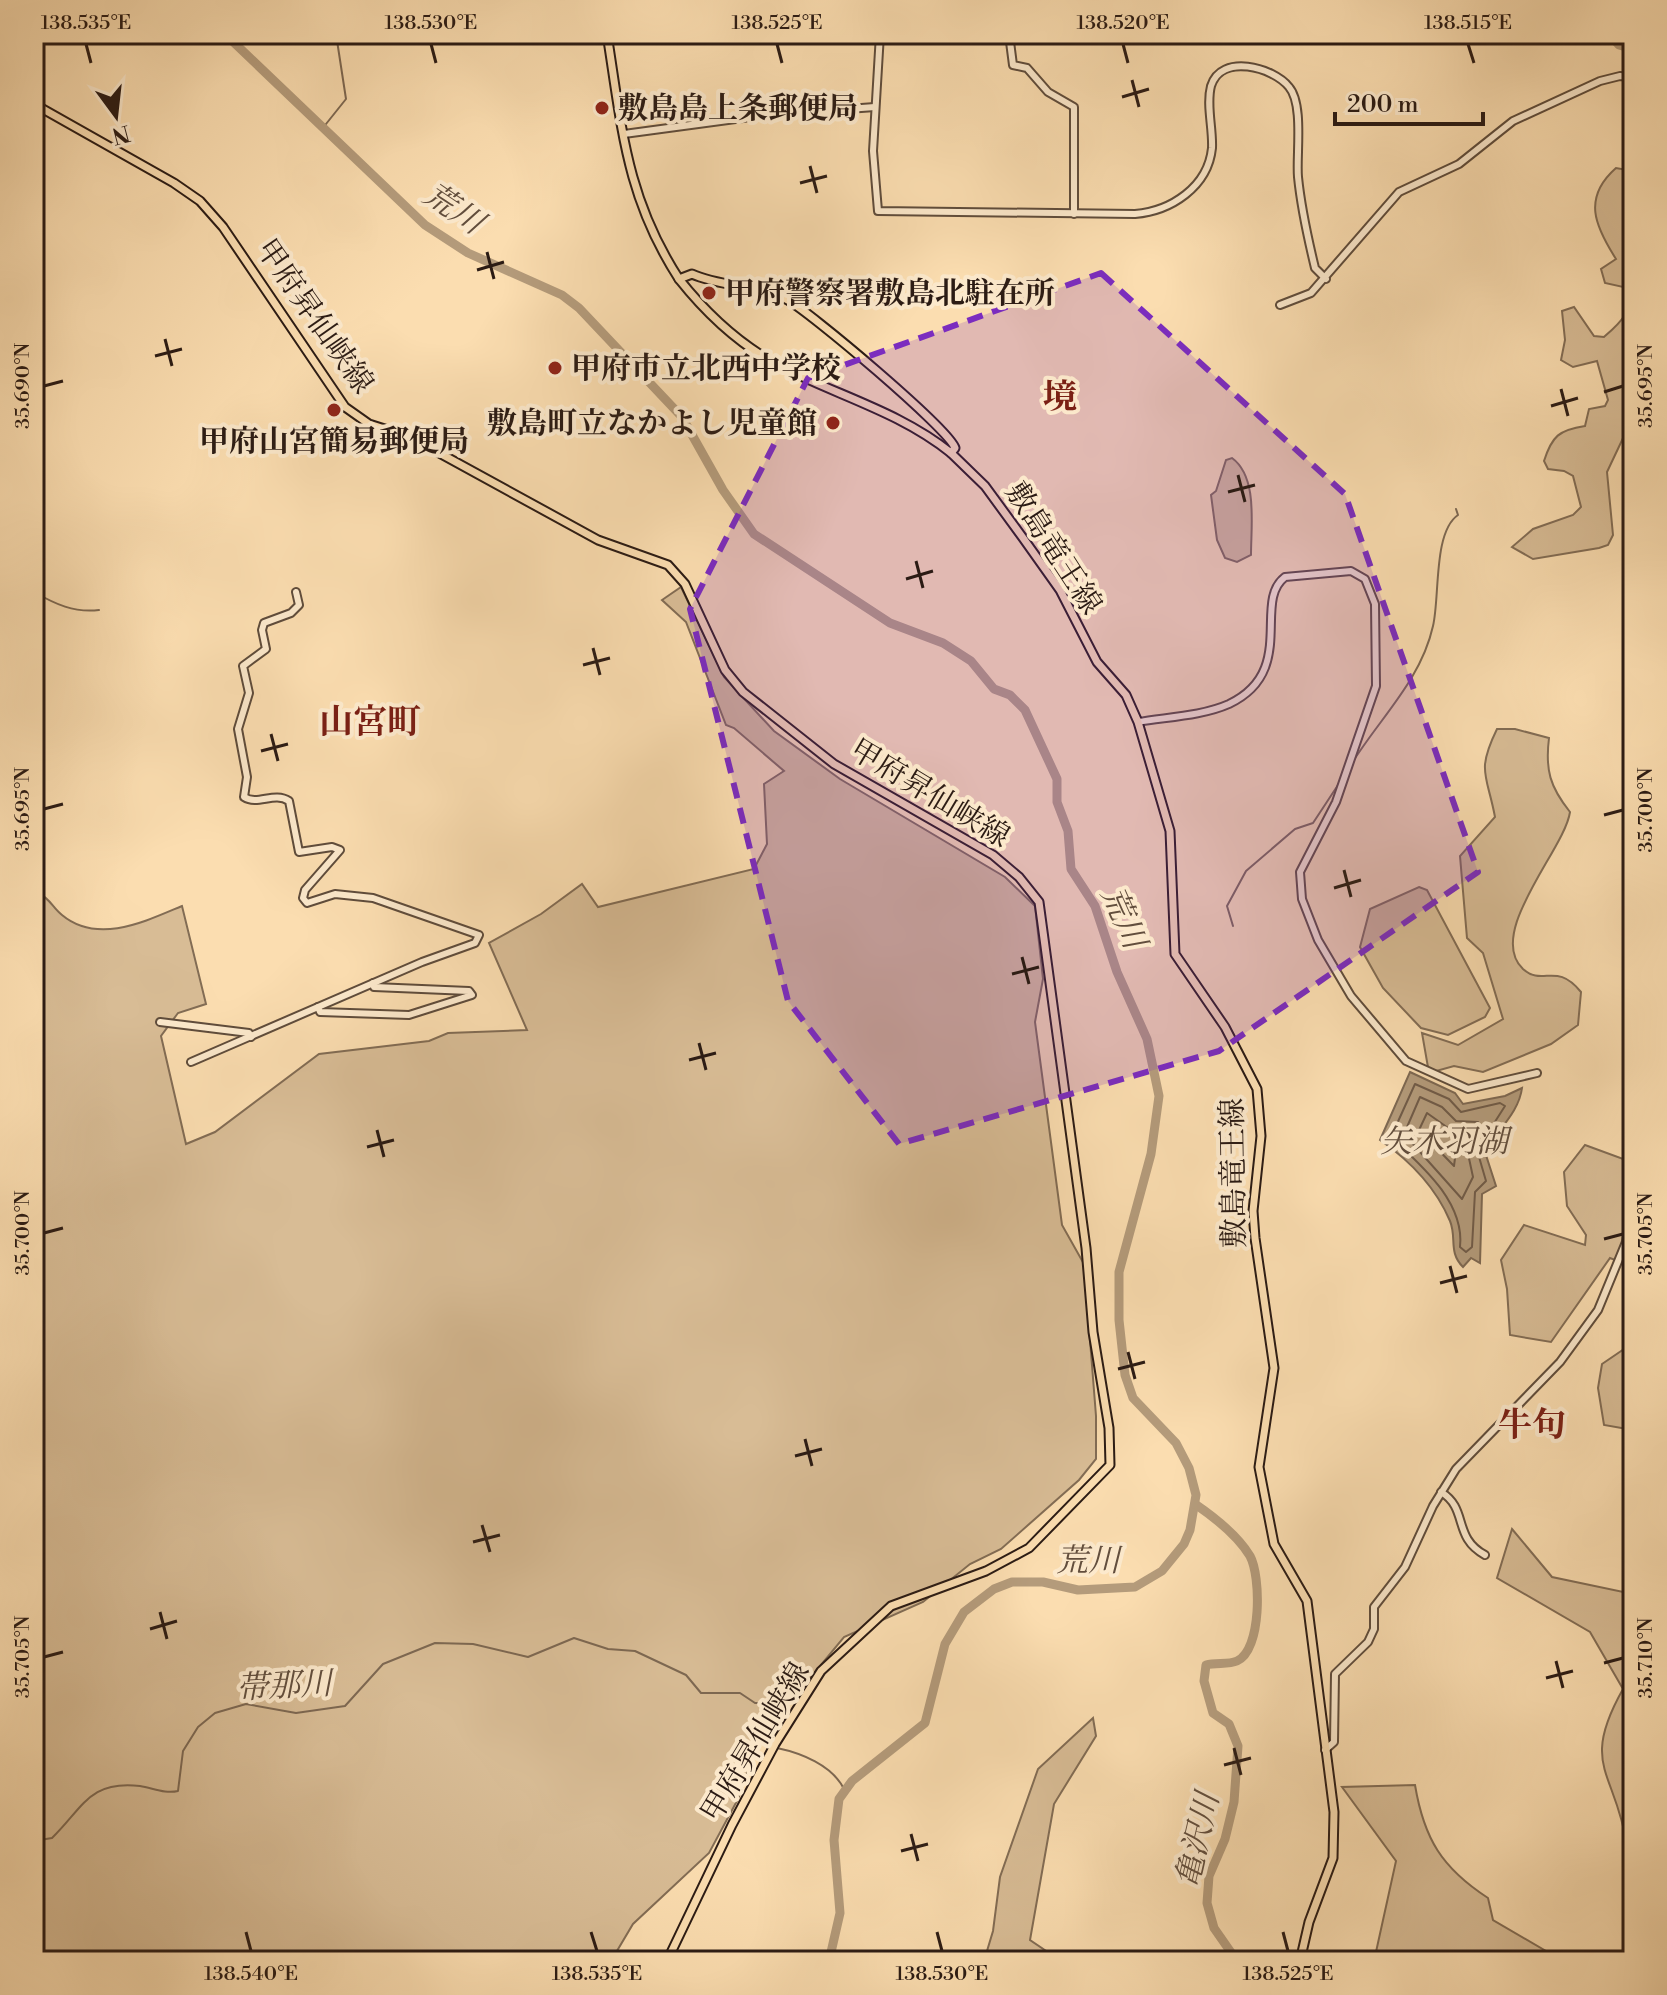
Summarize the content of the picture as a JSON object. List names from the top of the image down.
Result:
{
  "streets": {
    "main road": ["甲府昇仙峡線", "敷島竜王線"]
  },
  "districts": ["境", "山宮町", "牛句"],
  "water": [
    "荒川",
    "矢木羽湖",
    "帯那川",
    "亀沢川"
  ],
  "places": [
    "敷島島上条郵便局",
    "甲府警察署敷島北駐在所",
    "甲府市立北西中学校",
    "甲府山宮簡易郵便局",
    "敷島町立なかよし児童館"
  ],
  "scale_bar": "200 m",
  "north": "bottom",
  "coordinates": [
    "138.535°E",
    "138.530°E",
    "138.525°E",
    "138.520°E",
    "138.515°E",
    "35.690°N",
    "35.695°N",
    "35.700°N",
    "35.705°N",
    "35.710°N",
    "138.540°E"
  ]
}
